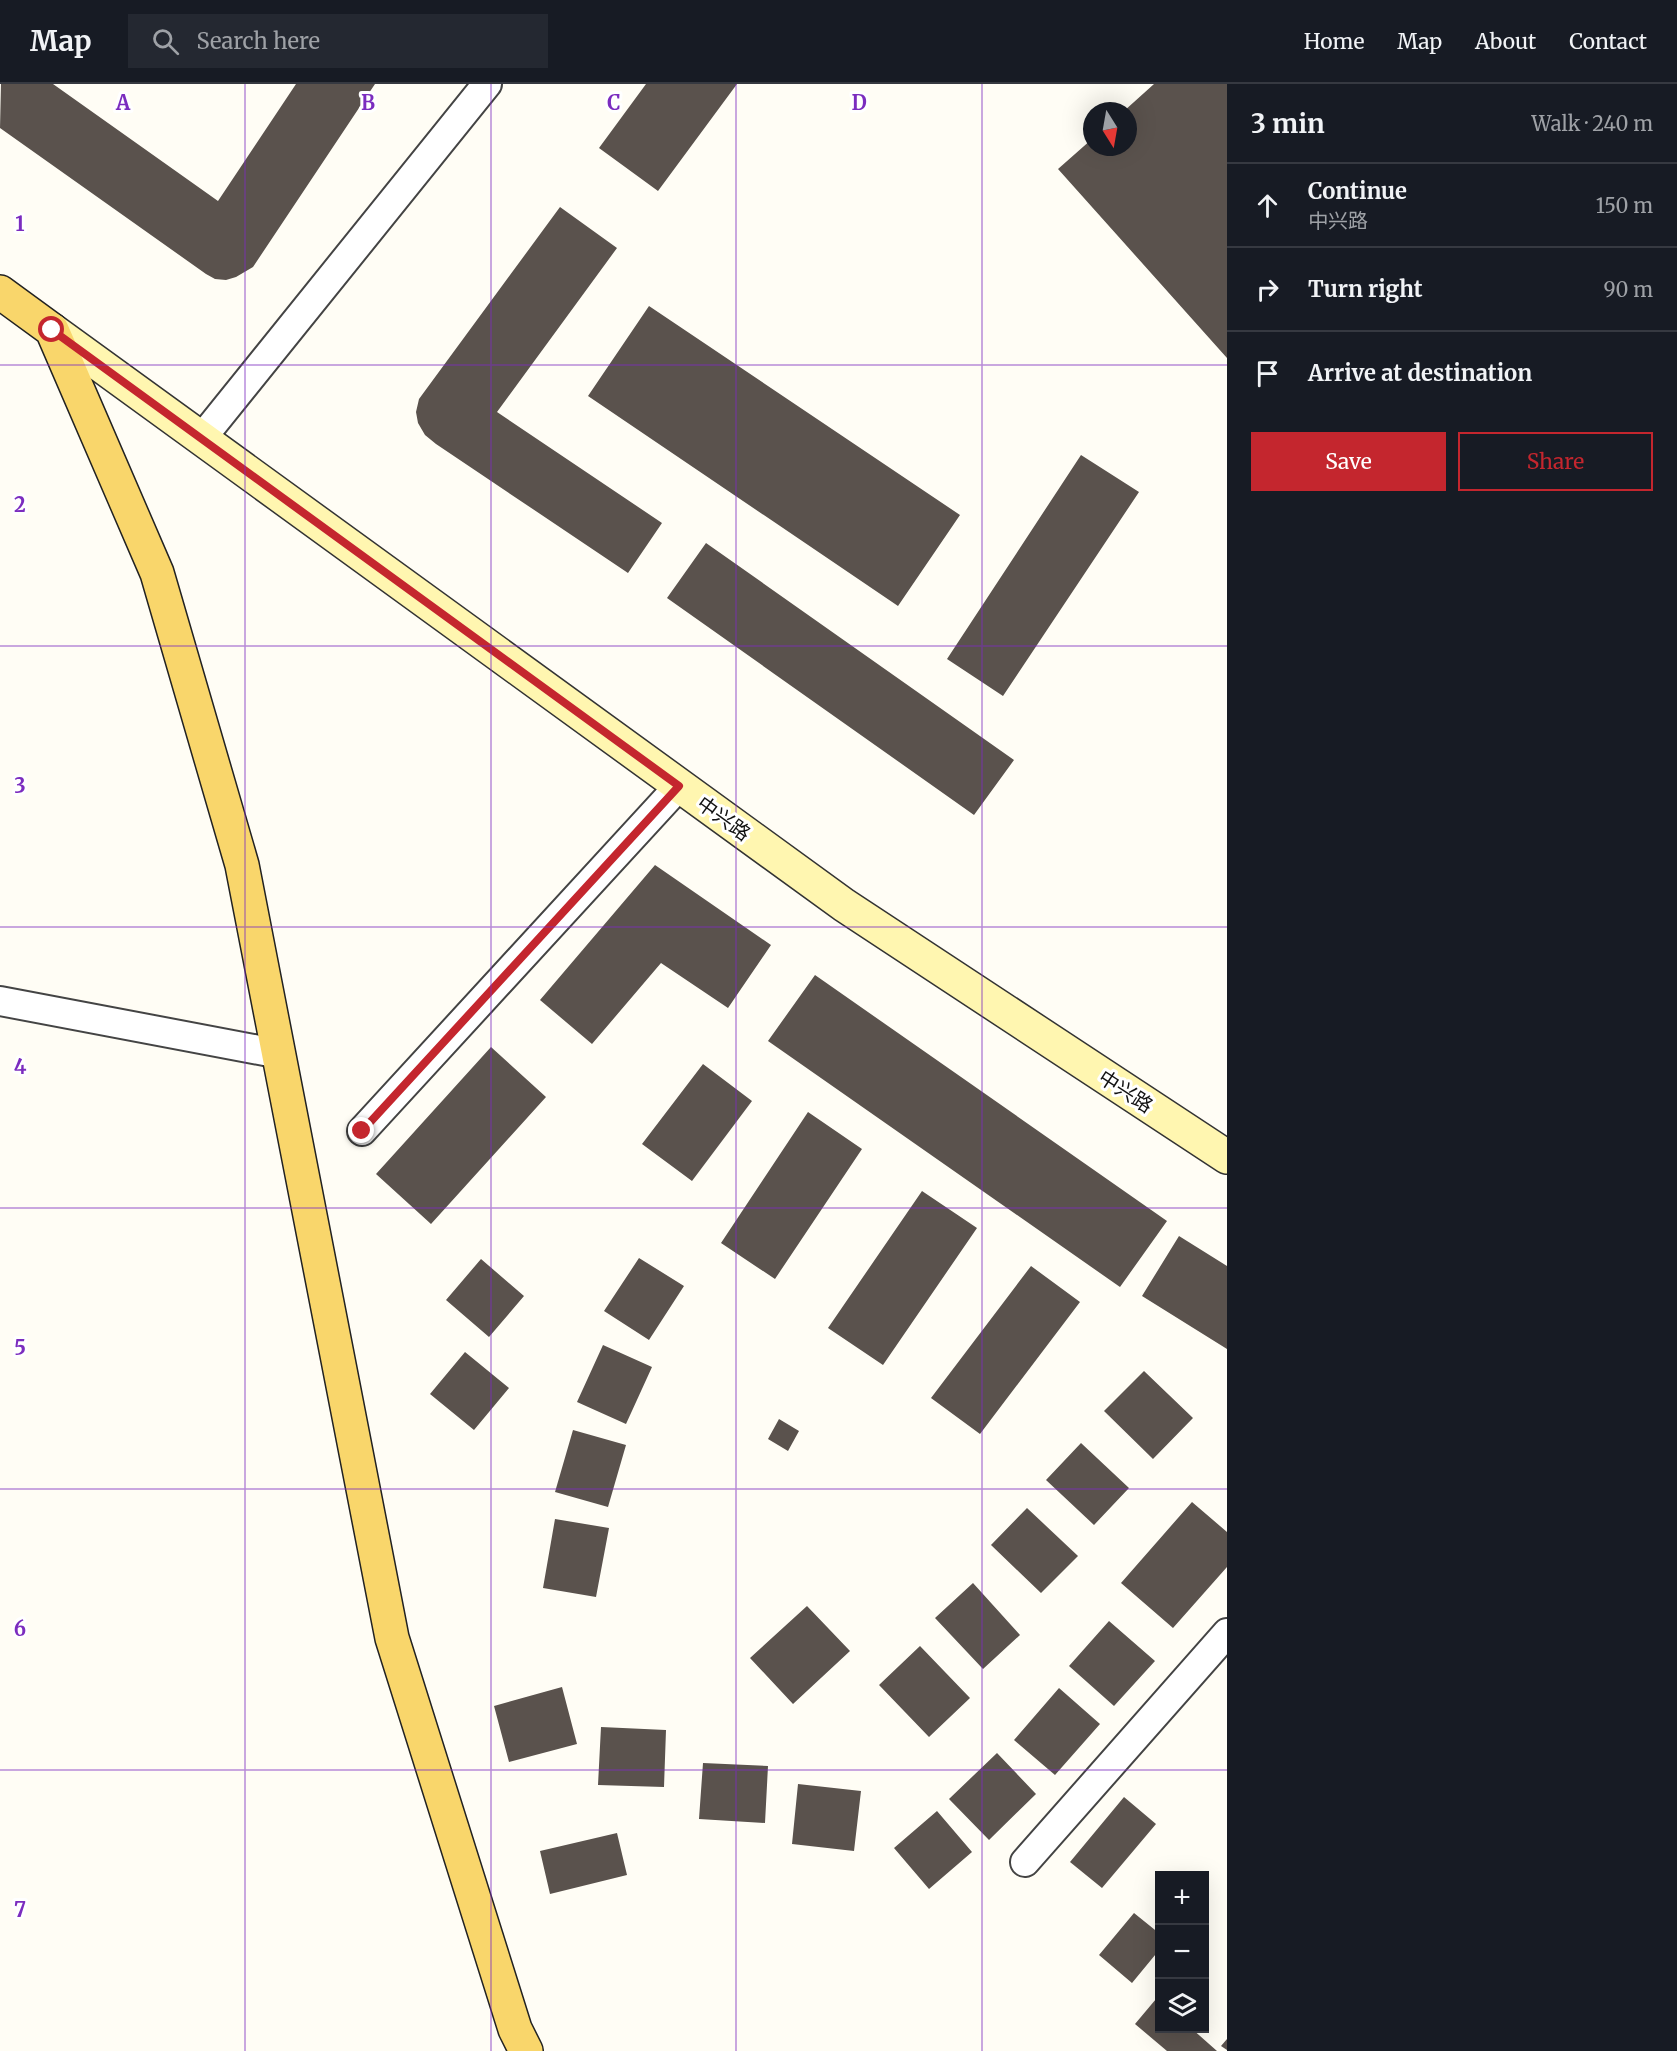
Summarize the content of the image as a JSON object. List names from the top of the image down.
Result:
{
  "streets": {
    "main road": ["中兴路"]
  },
  "north": "bottom",
  "page": {
    "header": "Map",
    "search": "Search here",
    "nav": [
      "Home",
      "Map",
      "About",
      "Contact"
    ],
    "heading": ["3 min", "Walk · 240 m"],
    "list": [
      ["Continue", "中兴路", "150 m"],
      ["Turn right", "90 m"],
      "Arrive at destination"
    ],
    "buttons": ["Save", "Share"],
    "map_buttons": ["+", "−"]
  },
  "grid": {
    "columns": [
      "A",
      "B",
      "C",
      "D"
    ],
    "rows": [
      "1",
      "2",
      "3",
      "4",
      "5",
      "6",
      "7"
    ]
  }
}
